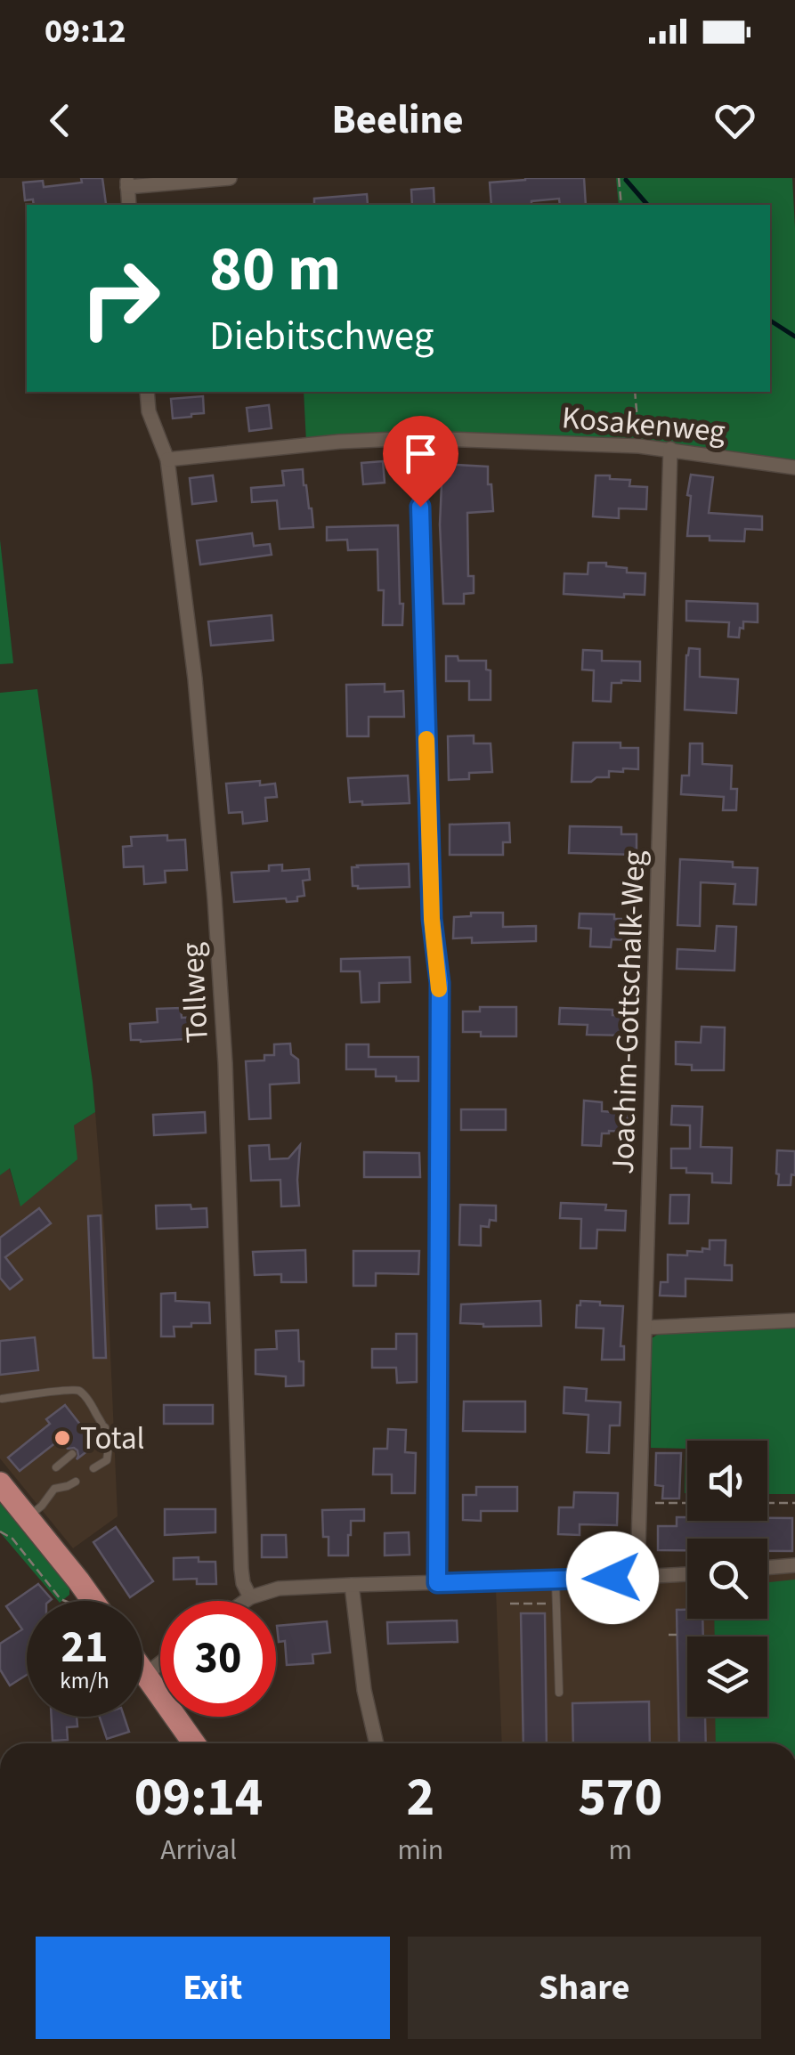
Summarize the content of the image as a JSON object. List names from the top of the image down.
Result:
{
  "streets": {
    "street": ["Kosakenweg", "Tollweg", "Joachim-Gottschalk-Weg"]
  },
  "crossings": [
    ["Kosakenweg", "Tollweg"],
    ["Kosakenweg", "Joachim-Gottschalk-Weg"]
  ],
  "places": ["Total"],
  "page": {
    "status": "09:12",
    "header": "Beeline",
    "turn": ["80 m", "Diebitschweg"],
    "speed": "21 km/h",
    "limit": "30",
    "eta": [
      "09:14",
      "Arrival",
      "2",
      "min",
      "570",
      "m"
    ],
    "buttons": ["Exit", "Share"]
  }
}
